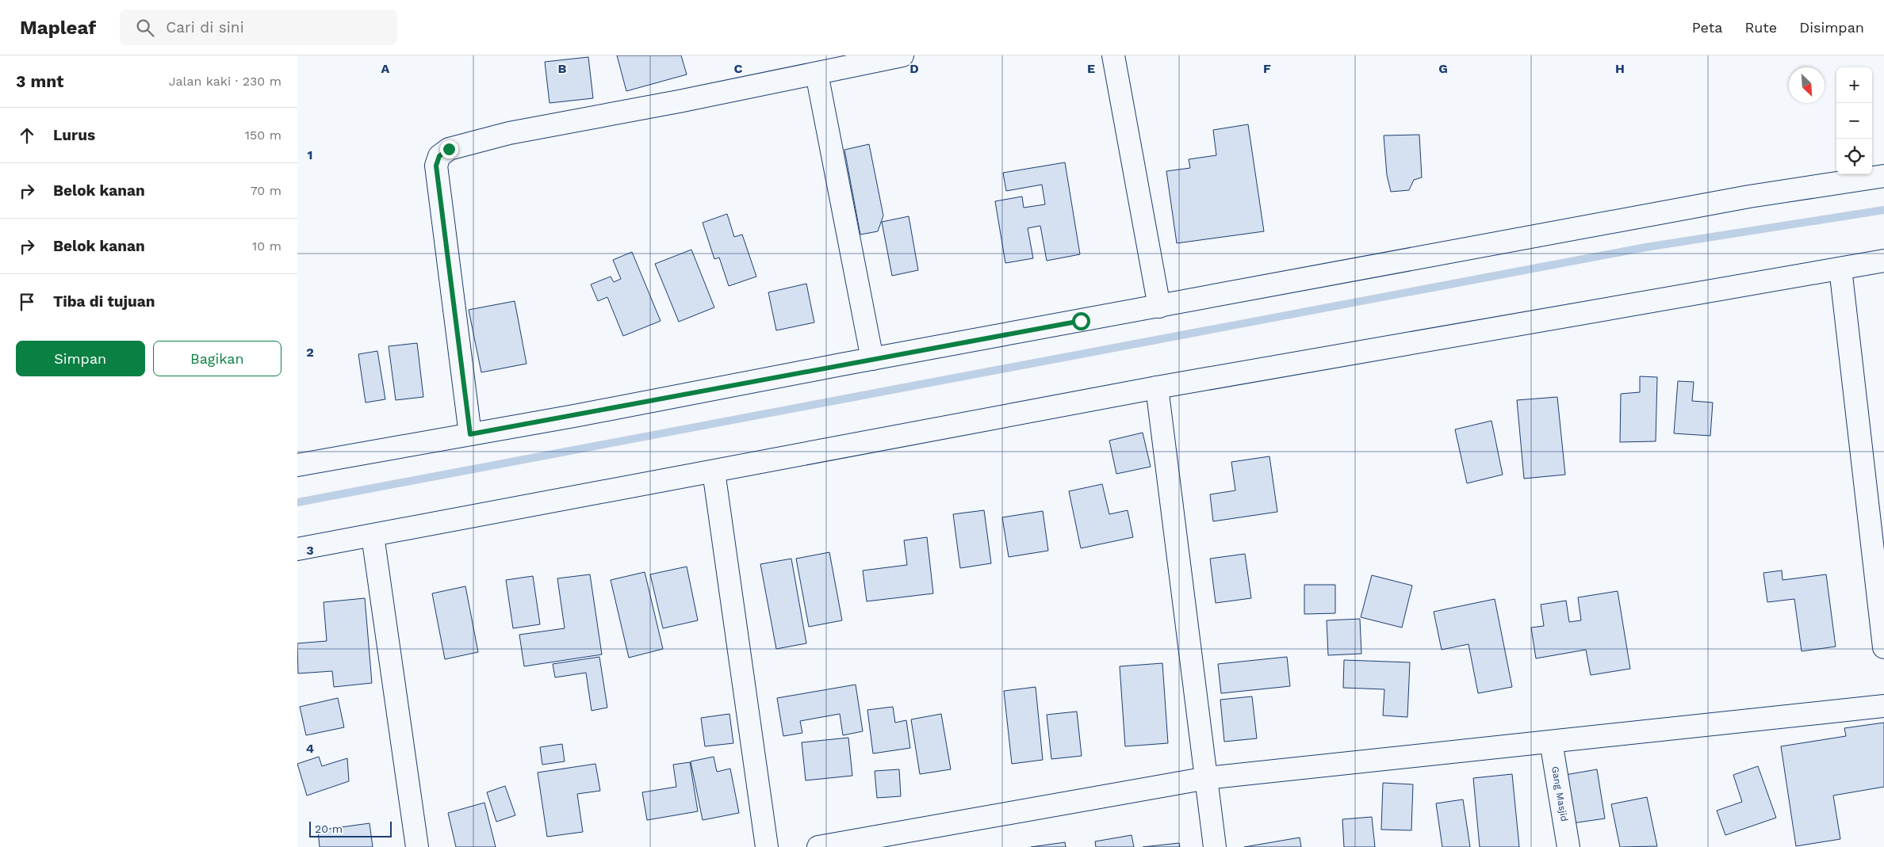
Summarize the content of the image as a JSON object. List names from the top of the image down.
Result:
{
  "streets": {
    "street": ["Gang Masjid"]
  },
  "scale_bar": "20 m",
  "north": "bottom right",
  "page": {
    "header": "Mapleaf",
    "search": "Cari di sini",
    "nav": ["Peta", "Rute", "Disimpan"],
    "heading": ["3 mnt", "Jalan kaki · 230 m"],
    "map_buttons": ["+", "−"],
    "list": [
      ["Lurus", "150 m"],
      ["Belok kanan", "70 m"],
      ["Belok kanan", "10 m"],
      "Tiba di tujuan"
    ],
    "buttons": ["Simpan", "Bagikan"],
    "scale": "20 m"
  },
  "grid": {
    "columns": [
      "A",
      "B",
      "C",
      "D",
      "E",
      "F",
      "G",
      "H"
    ],
    "rows": [
      "1",
      "2",
      "3",
      "4"
    ]
  }
}
